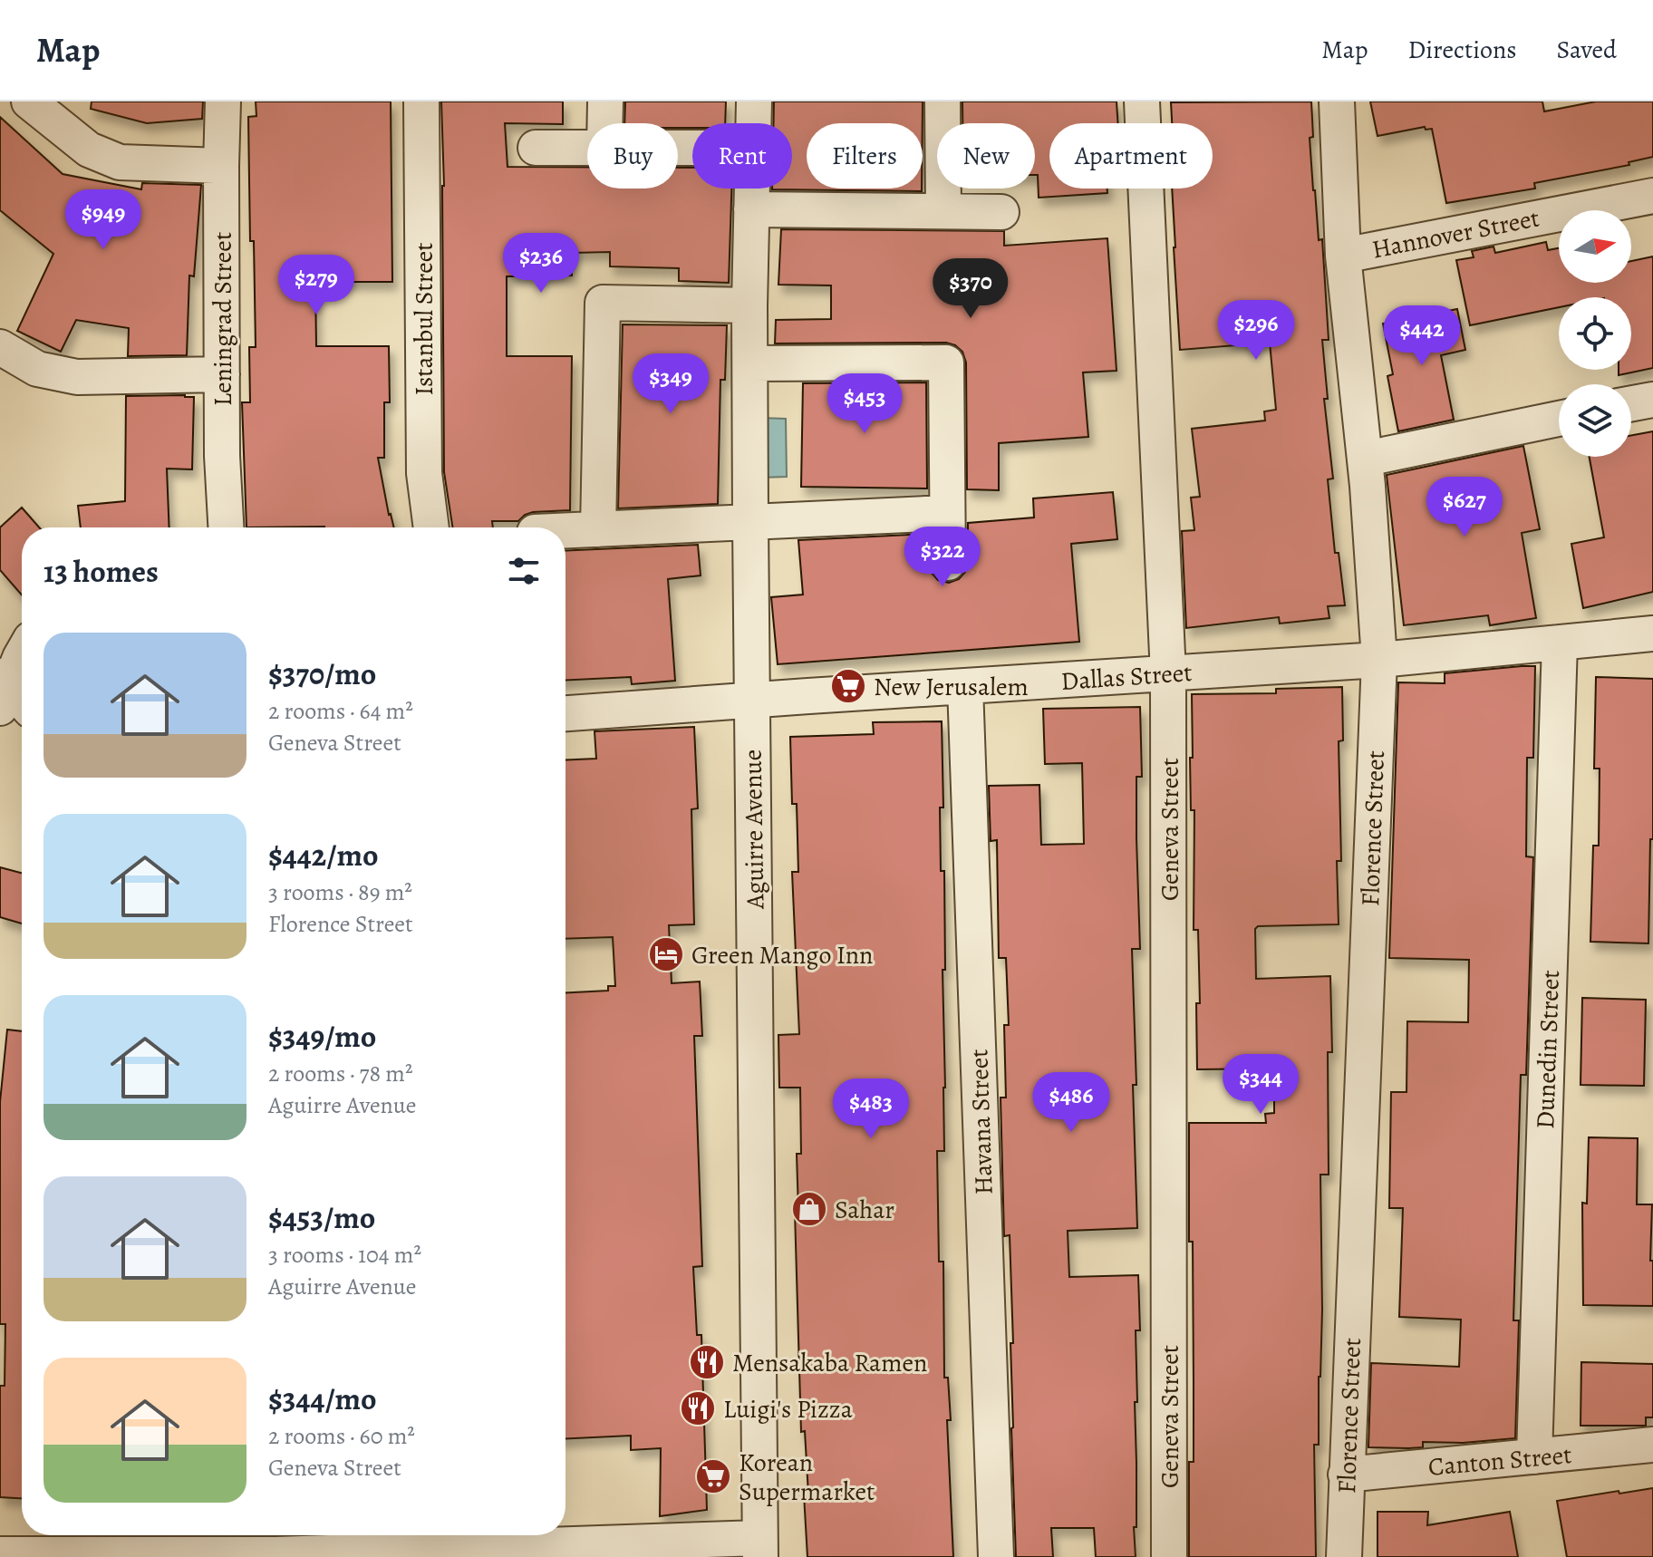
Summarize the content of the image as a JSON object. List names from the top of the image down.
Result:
{
  "streets": {
    "street": [
      "Hannover Street",
      "Leningrad Street",
      "Istanbul Street",
      "Dallas Street",
      "Florence Street",
      "Aguirre Avenue",
      "Geneva Street",
      "Dunedin Street",
      "Havana Street",
      "Canton Street"
    ]
  },
  "crossings": [
    ["Hannover Street", "Florence Street"],
    ["Dallas Street", "Florence Street"],
    ["Dallas Street", "Aguirre Avenue"],
    ["Dallas Street", "Geneva Street"],
    ["Dallas Street", "Dunedin Street"],
    ["Dallas Street", "Havana Street"],
    ["Florence Street", "Canton Street"],
    ["Dunedin Street", "Canton Street"]
  ],
  "places": {
    "supermarket": ["New Jerusalem", "Korean Supermarket"],
    "hotel": ["Green Mango Inn"],
    "shop": ["Sahar"],
    "restaurant": ["Mensakaba Ramen", "Luigi's Pizza"]
  },
  "north": "right",
  "page": {
    "header": "Map",
    "nav": ["Map", "Directions", "Saved"],
    "chip": [
      "Buy",
      "Rent",
      "Filters",
      "New",
      "Apartment"
    ],
    "price": [
      "$949",
      "$236",
      "$279",
      "$370",
      "$296",
      "$442",
      "$349",
      "$453",
      "$627",
      "$322",
      "$344",
      "$486",
      "$483"
    ],
    "heading": "13 homes",
    "list": [
      {
        "name": "$370/mo",
        "note": "2 rooms · 64 m² · Geneva Street"
      },
      {
        "name": "$442/mo",
        "note": "3 rooms · 89 m² · Florence Street"
      },
      {
        "name": "$349/mo",
        "note": "2 rooms · 78 m² · Aguirre Avenue"
      },
      {
        "name": "$453/mo",
        "note": "3 rooms · 104 m² · Aguirre Avenue"
      },
      {
        "name": "$344/mo",
        "note": "2 rooms · 60 m² · Geneva Street"
      }
    ]
  }
}
